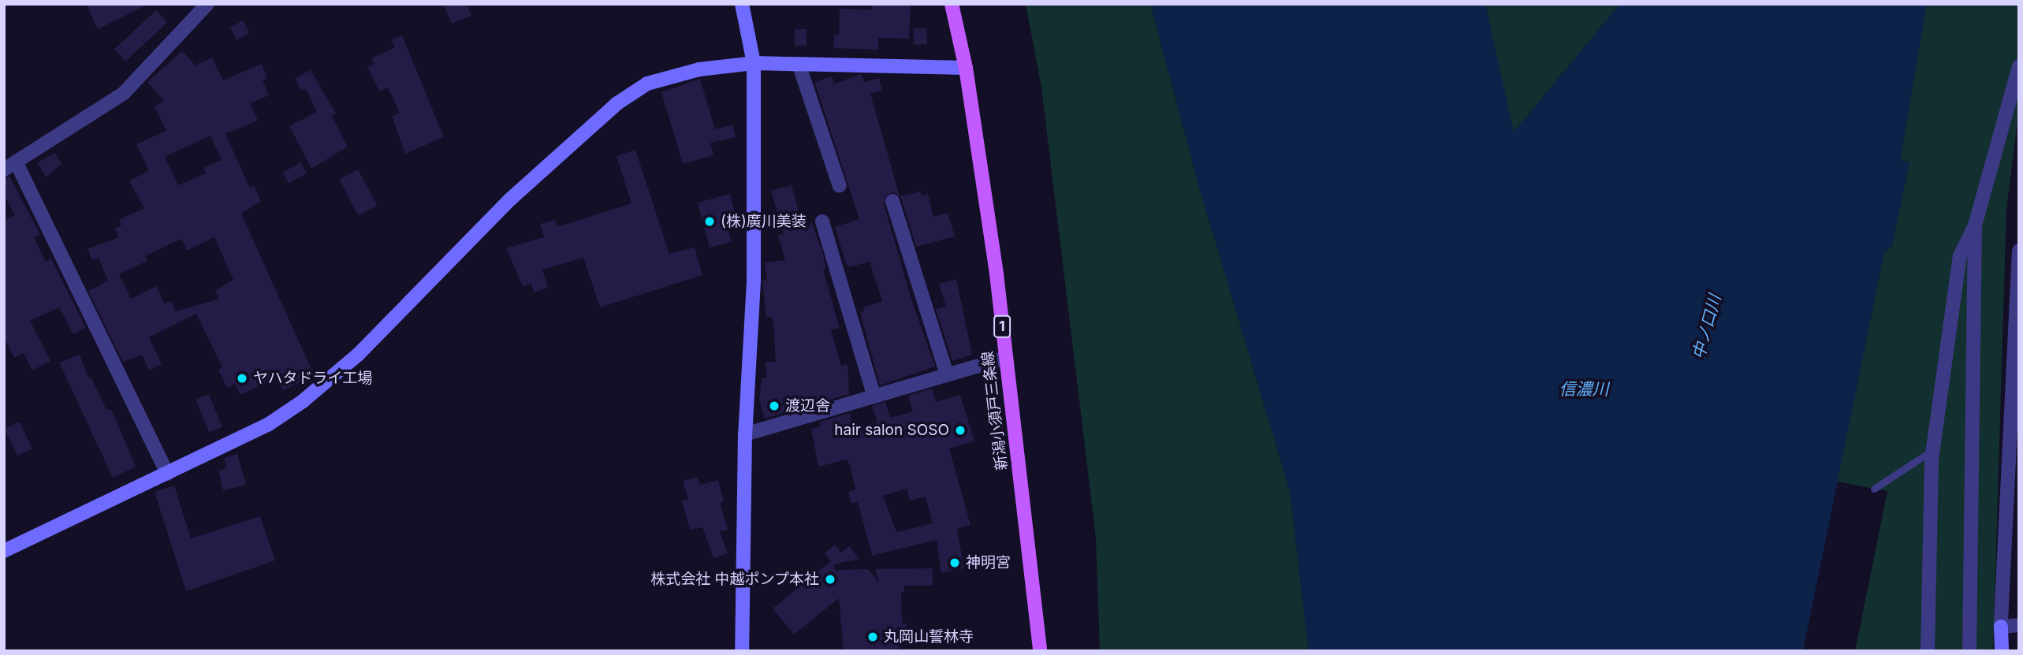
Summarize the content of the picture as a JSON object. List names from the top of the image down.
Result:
{
  "streets": {
    "main road": ["1", "新潟小須戸三条線"]
  },
  "water": ["中ノ口川", "信濃川"],
  "places": [
    "(株)廣川美装",
    "ヤハタドライ工場",
    "渡辺舎",
    "hair salon SOSO",
    "神明宮",
    "株式会社 中越ポンプ本社",
    "丸岡山誓林寺"
  ]
}
